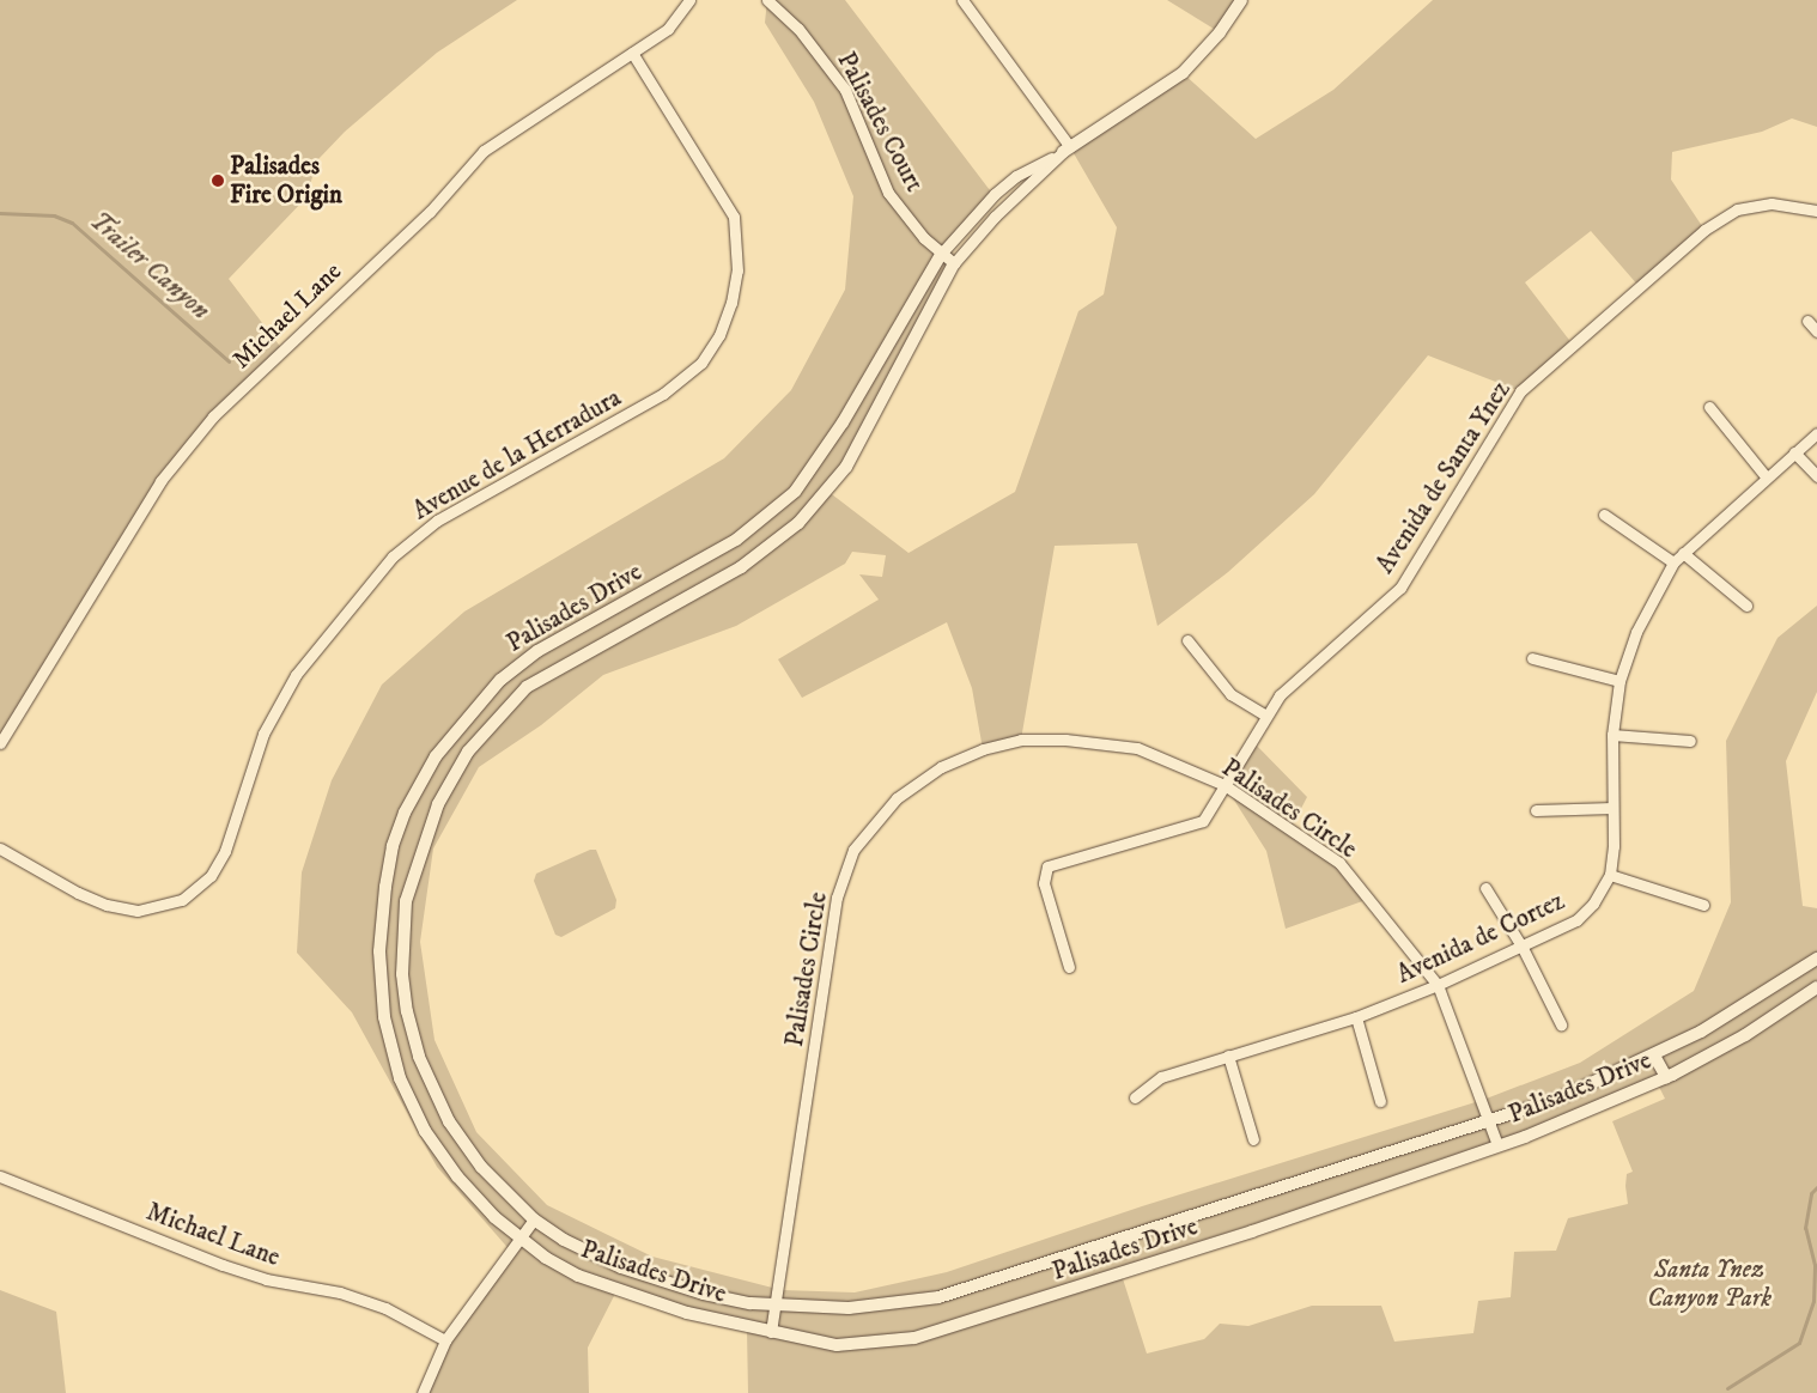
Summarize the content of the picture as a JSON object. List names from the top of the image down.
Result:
{
  "streets": {
    "street": [
      "Palisades Court",
      "Michael Lane",
      "Avenue de la Herradura",
      "Avenida de Santa Ynez",
      "Palisades Drive",
      "Palisades Circle",
      "Avenida de Cortez"
    ]
  },
  "crossings": [
    ["Palisades Court", "Palisades Drive"],
    ["Michael Lane", "Avenue de la Herradura"],
    ["Avenida de Santa Ynez", "Palisades Circle"],
    ["Palisades Drive", "Palisades Circle"],
    ["Palisades Circle", "Avenida de Cortez"]
  ],
  "water": ["Trailer Canyon"],
  "parks": ["Santa Ynez Canyon Park"],
  "places": ["Palisades Fire Origin"]
}
